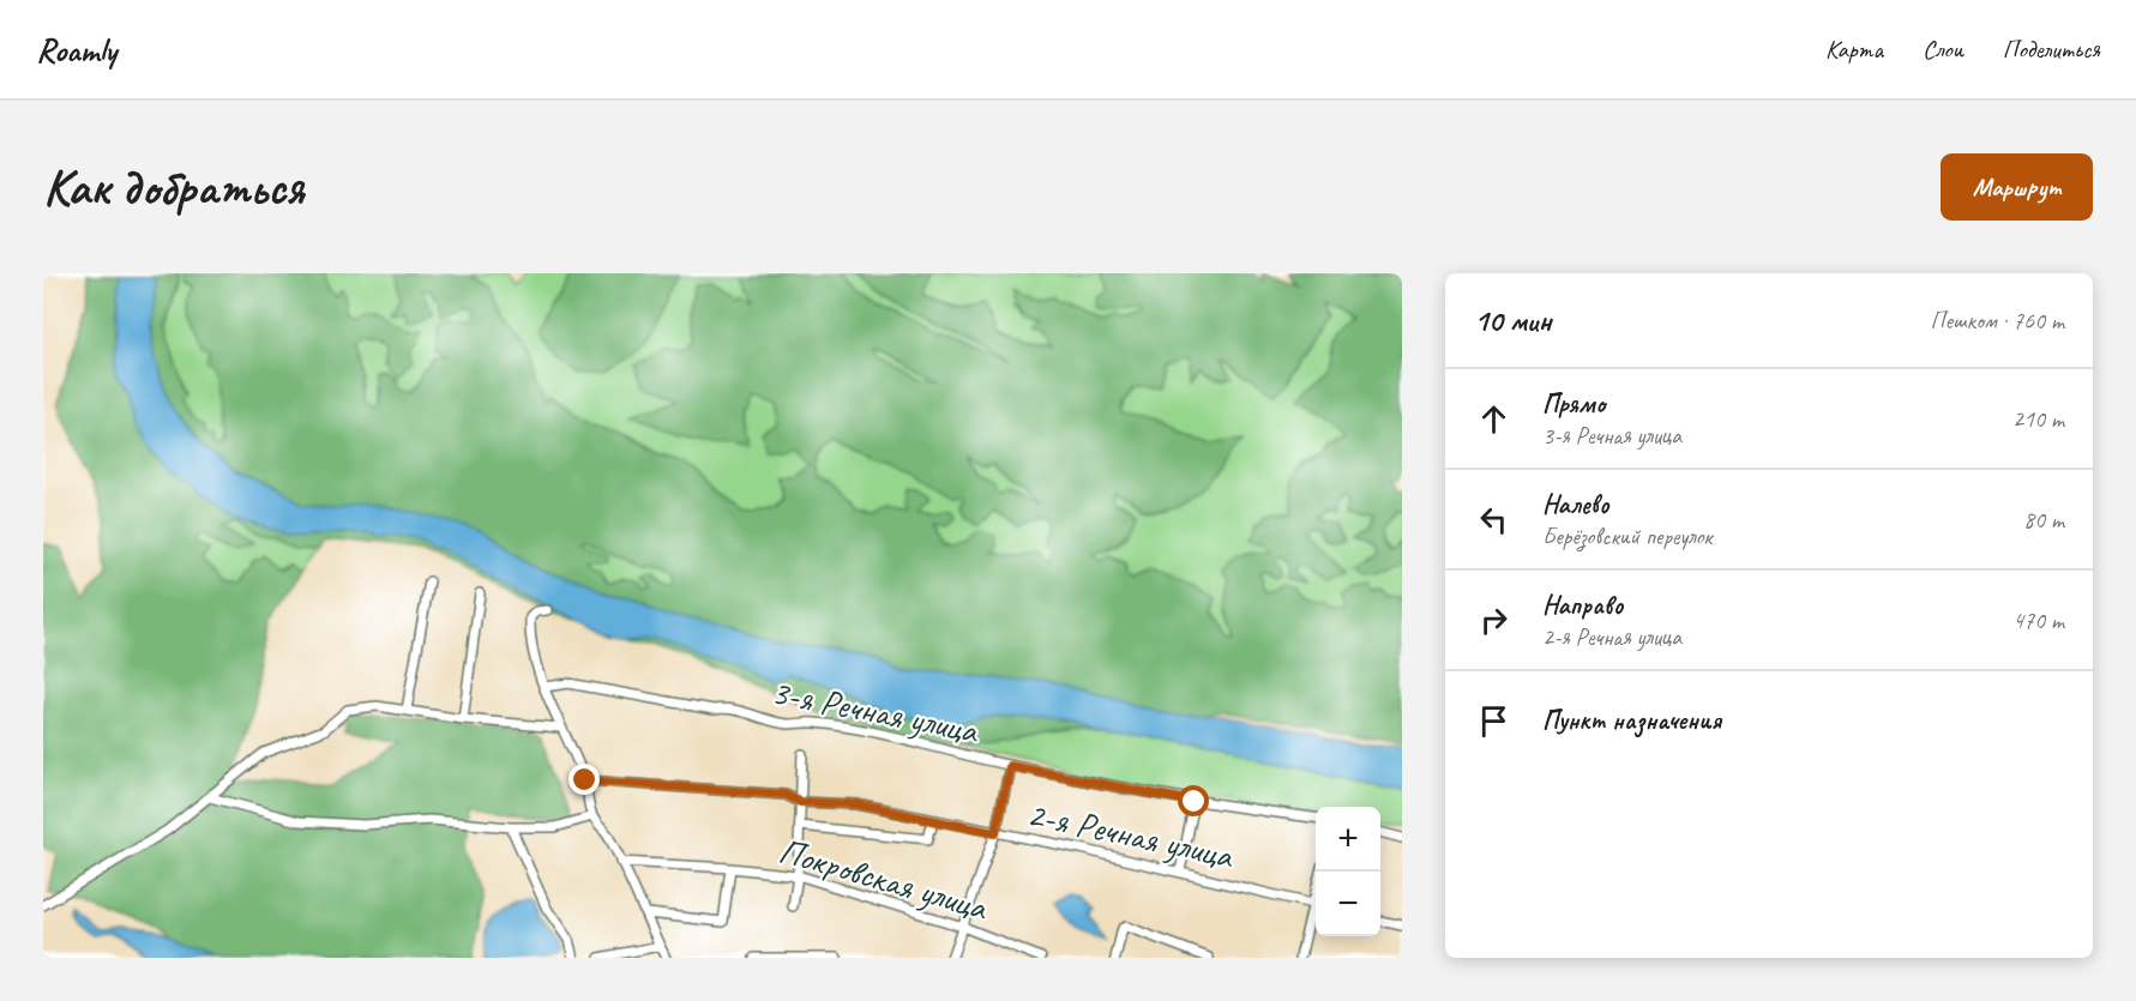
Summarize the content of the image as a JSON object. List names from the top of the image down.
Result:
{
  "streets": {
    "street": ["3-я Речная улица", "2-я Речная улица", "Покровская улица"]
  },
  "page": {
    "header": "Roamly",
    "nav": ["Карта", "Слои", "Поделиться"],
    "buttons": "Маршрут",
    "title": "Как добраться",
    "heading": ["10 мин", "Пешком · 760 m"],
    "list": [
      ["Прямо", "3-я Речная улица", "210 m"],
      ["Налево", "Берёзовский переулок", "80 m"],
      ["Направо", "2-я Речная улица", "470 m"],
      "Пункт назначения"
    ],
    "map_buttons": ["+", "−"]
  }
}
